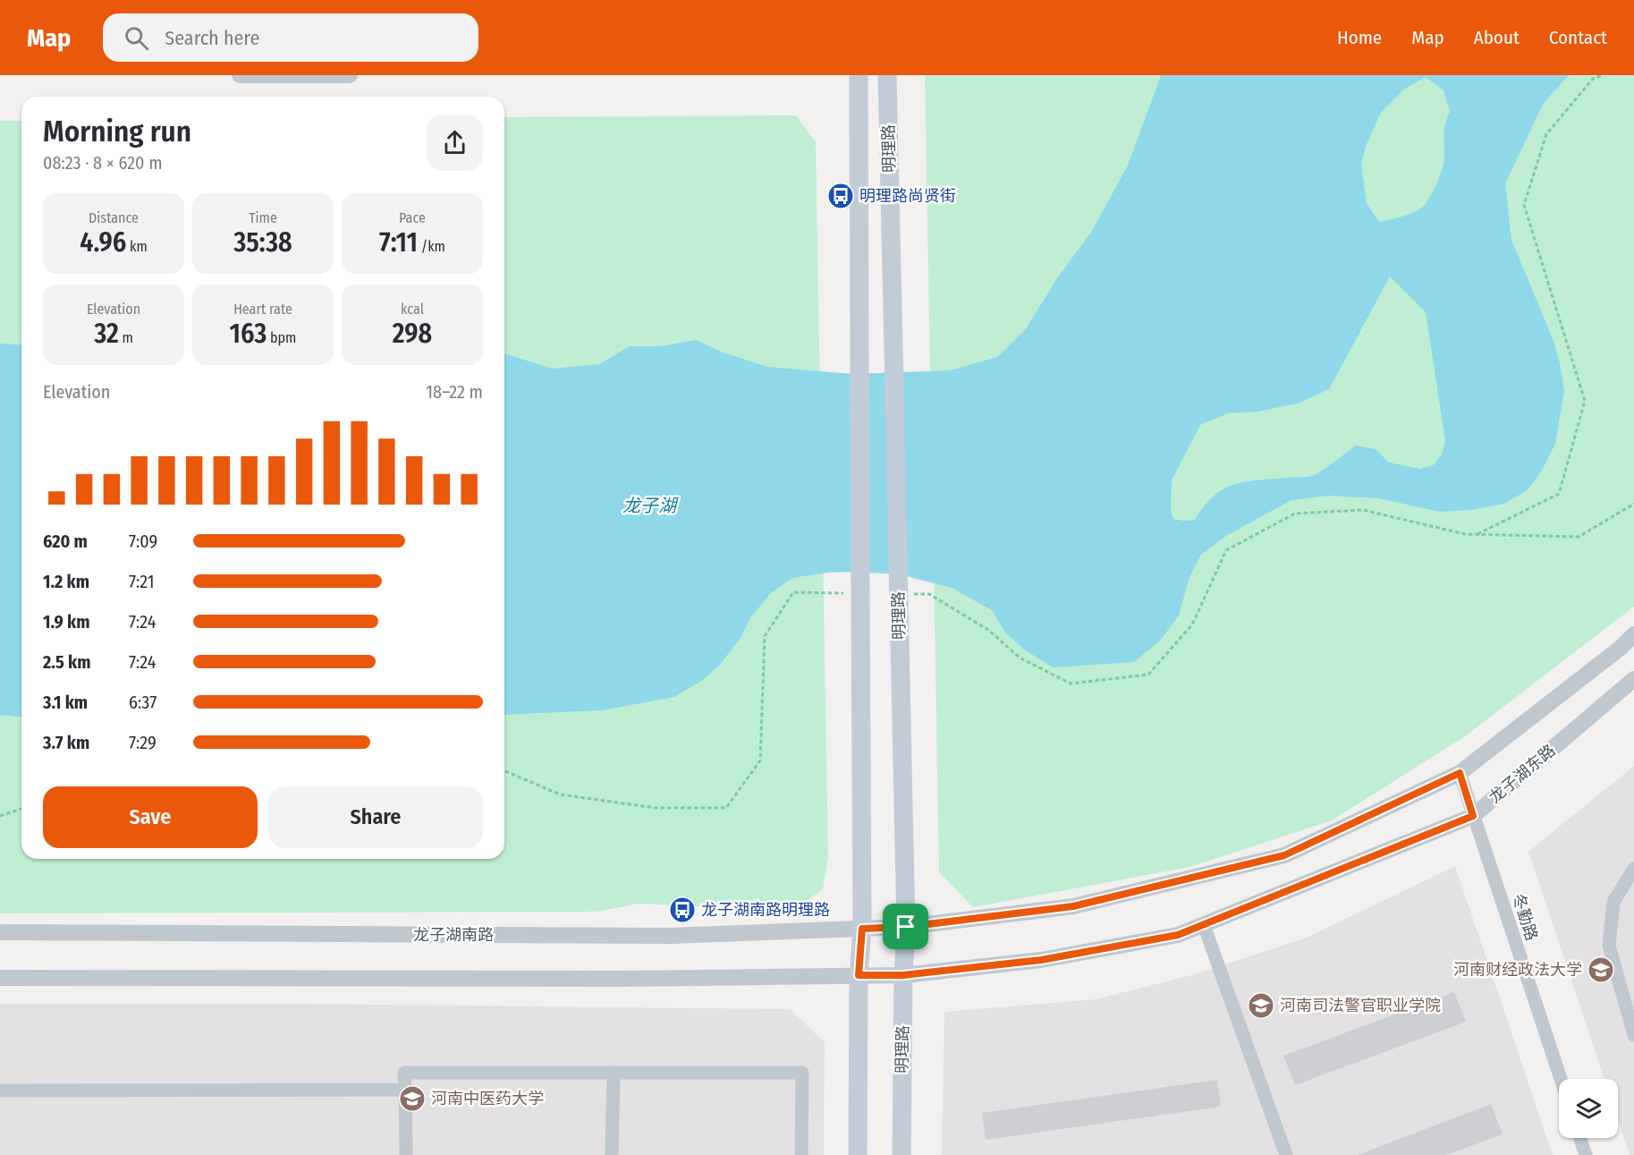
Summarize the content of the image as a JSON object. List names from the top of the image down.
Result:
{
  "streets": {
    "main road": ["明理路"],
    "street": ["龙子湖东路", "冬勤路", "龙子湖南路"]
  },
  "crossings": [
    ["明理路", "龙子湖东路"],
    ["明理路", "龙子湖南路"],
    ["龙子湖东路", "冬勤路"]
  ],
  "water": ["龙子湖"],
  "places": {
    "bus stop": ["明理路尚贤街", "龙子湖南路明理路"],
    "school or university": ["河南财经政法大学", "河南司法警官职业学院", "河南中医药大学"]
  },
  "page": {
    "header": "Map",
    "search": "Search here",
    "nav": [
      "Home",
      "Map",
      "About",
      "Contact"
    ],
    "heading": ["Morning run", "08:23 · 8 × 620 m"],
    "stats": [
      ["Distance", "4.96 km"],
      ["Time", "35:38"],
      ["Pace", "7:11 /km"],
      ["Elevation", "32 m"],
      ["Heart rate", "163 bpm"],
      ["kcal", "298"]
    ],
    "chart": ["Elevation", "18–22 m"],
    "list": [
      {
        "name": "620 m",
        "note": "7:09"
      },
      {
        "name": "1.2 km",
        "note": "7:21"
      },
      {
        "name": "1.9 km",
        "note": "7:24"
      },
      {
        "name": "2.5 km",
        "note": "7:24"
      },
      {
        "name": "3.1 km",
        "note": "6:37"
      },
      {
        "name": "3.7 km",
        "note": "7:29"
      }
    ],
    "buttons": ["Save", "Share"]
  }
}
